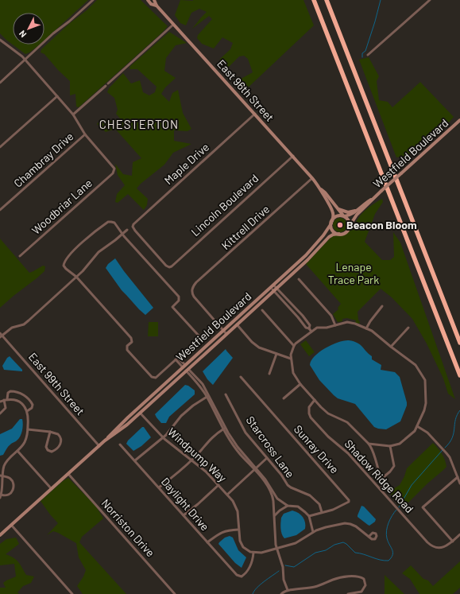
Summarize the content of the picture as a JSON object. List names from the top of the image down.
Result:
{
  "streets": {
    "main road": ["East 96th Street", "Westfield Boulevard"],
    "street": [
      "Chambray Drive",
      "Maple Drive",
      "Lincoln Boulevard",
      "Woodbriar Lane",
      "Kittrell Drive",
      "East 99th Street",
      "Starcross Lane",
      "Sunray Drive",
      "Windpump Way",
      "Shadow Ridge Road",
      "Daylight Drive",
      "Norriston Drive"
    ]
  },
  "crossings": [
    ["East 96th Street", "Westfield Boulevard"],
    ["East 96th Street", "Maple Drive"],
    ["East 96th Street", "Lincoln Boulevard"],
    ["East 96th Street", "Kittrell Drive"],
    ["Westfield Boulevard", "Kittrell Drive"],
    ["Westfield Boulevard", "East 99th Street"],
    ["Westfield Boulevard", "Windpump Way"],
    ["Westfield Boulevard", "Norriston Drive"],
    ["Chambray Drive", "Woodbriar Lane"],
    ["Maple Drive", "Lincoln Boulevard"],
    ["Starcross Lane", "Sunray Drive"]
  ],
  "districts": ["CHESTERTON"],
  "parks": ["Lenape Trace Park"],
  "places": ["Beacon Bloom"],
  "north": "bottom left"
}
